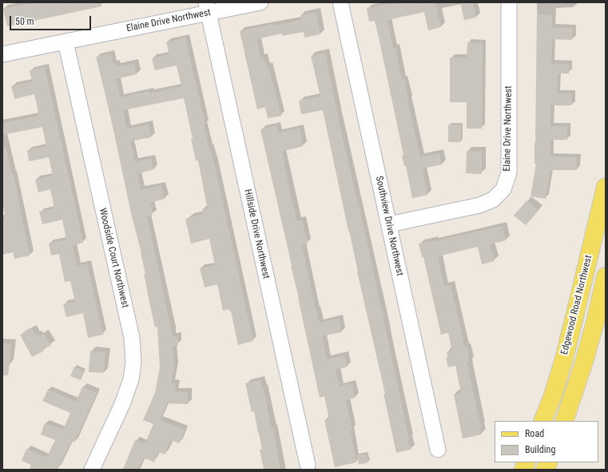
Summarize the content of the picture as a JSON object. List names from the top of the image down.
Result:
{
  "streets": {
    "main road": ["Edgewood Road Northwest"],
    "street": [
      "Elaine Drive Northwest",
      "Southview Drive Northwest",
      "Hillside Drive Northwest",
      "Woodside Court Northwest"
    ]
  },
  "crossings": [
    ["Elaine Drive Northwest", "Southview Drive Northwest"],
    ["Elaine Drive Northwest", "Hillside Drive Northwest"],
    ["Elaine Drive Northwest", "Woodside Court Northwest"]
  ],
  "legend": ["Road", "Building"],
  "scale_bar": "50 m"
}
